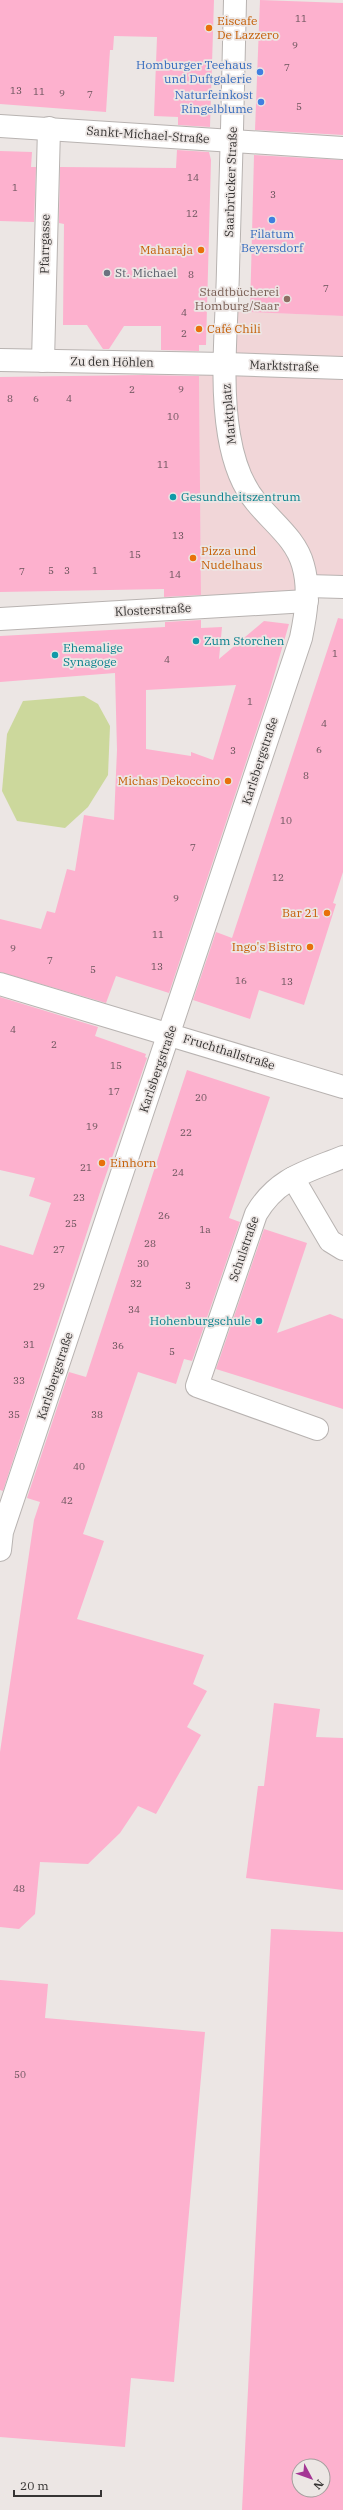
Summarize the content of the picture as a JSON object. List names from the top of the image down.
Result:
{
  "streets": {
    "street": [
      "Sankt-Michael-Straße",
      "Saarbrücker Straße",
      "Pfarrgasse",
      "Zu den Höhlen",
      "Marktstraße",
      "Marktplatz",
      "Klosterstraße",
      "Karlsbergstraße",
      "Fruchthallstraße",
      "Schulstraße"
    ]
  },
  "crossings": [
    ["Sankt-Michael-Straße", "Saarbrücker Straße"],
    ["Sankt-Michael-Straße", "Pfarrgasse"],
    ["Saarbrücker Straße", "Zu den Höhlen"],
    ["Saarbrücker Straße", "Marktstraße"],
    ["Saarbrücker Straße", "Marktplatz"],
    ["Pfarrgasse", "Zu den Höhlen"],
    ["Zu den Höhlen", "Marktstraße"],
    ["Zu den Höhlen", "Marktplatz"],
    ["Marktstraße", "Marktplatz"],
    ["Marktplatz", "Klosterstraße"],
    ["Marktplatz", "Karlsbergstraße"],
    ["Klosterstraße", "Karlsbergstraße"],
    ["Karlsbergstraße", "Fruchthallstraße"]
  ],
  "places": [
    "Eiscafe De Lazzero",
    "Homburger Teehaus und Duftgalerie",
    "Naturfeinkost Ringelblume",
    "Filatum Beyersdorf",
    "Maharaja",
    "St. Michael",
    "Stadtbücherei Homburg/Saar",
    "Café Chili",
    "Gesundheitszentrum",
    "Pizza und Nudelhaus",
    "Zum Storchen",
    "Ehemalige Synagoge",
    "Michas Dekoccino",
    "Bar 21",
    "Ingo's Bistro",
    "Einhorn",
    "Hohenburgschule"
  ],
  "house_numbers": [
    "11",
    "9",
    "7",
    "13",
    "11",
    "9",
    "7",
    "5",
    "14",
    "1",
    "3",
    "12",
    "8",
    "7",
    "4",
    "2",
    "2",
    "9",
    "8",
    "6",
    "4",
    "10",
    "11",
    "13",
    "15",
    "5",
    "3",
    "1",
    "7",
    "14",
    "1",
    "4",
    "1",
    "4",
    "6",
    "3",
    "8",
    "10",
    "7",
    "12",
    "9",
    "11",
    "9",
    "7",
    "13",
    "5",
    "16",
    "13",
    "4",
    "2",
    "15",
    "17",
    "20",
    "19",
    "22",
    "21",
    "24",
    "23",
    "26",
    "25",
    "1a",
    "28",
    "27",
    "30",
    "32",
    "3",
    "29",
    "34",
    "31",
    "36",
    "5",
    "33",
    "35",
    "38",
    "40",
    "42",
    "48",
    "50"
  ],
  "scale_bar": "20 m",
  "north": "bottom right"
}
